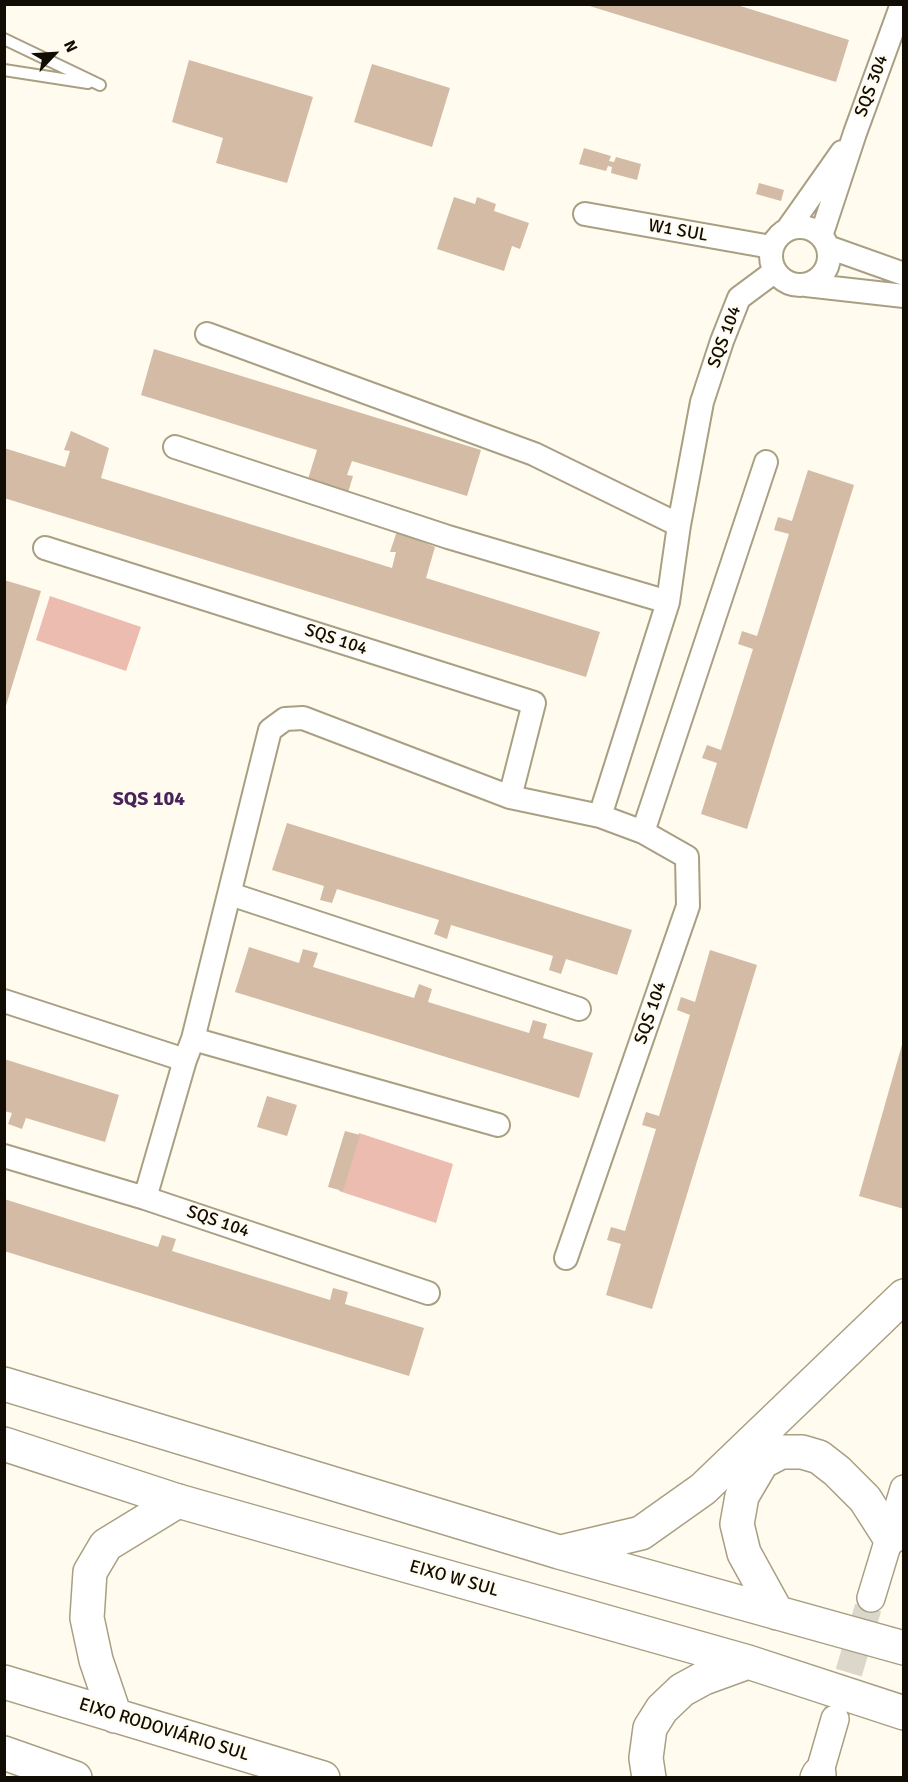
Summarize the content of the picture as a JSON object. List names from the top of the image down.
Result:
{
  "streets": {
    "main road": ["EIXO W SUL", "EIXO RODOVIÁRIO SUL"],
    "street": ["SQS 304", "W1 SUL", "SQS 104"]
  },
  "crossings": [
    ["SQS 304", "W1 SUL"],
    ["SQS 304", "SQS 104"],
    ["W1 SUL", "SQS 104"]
  ],
  "districts": ["SQS 104"],
  "north": "top right"
}
